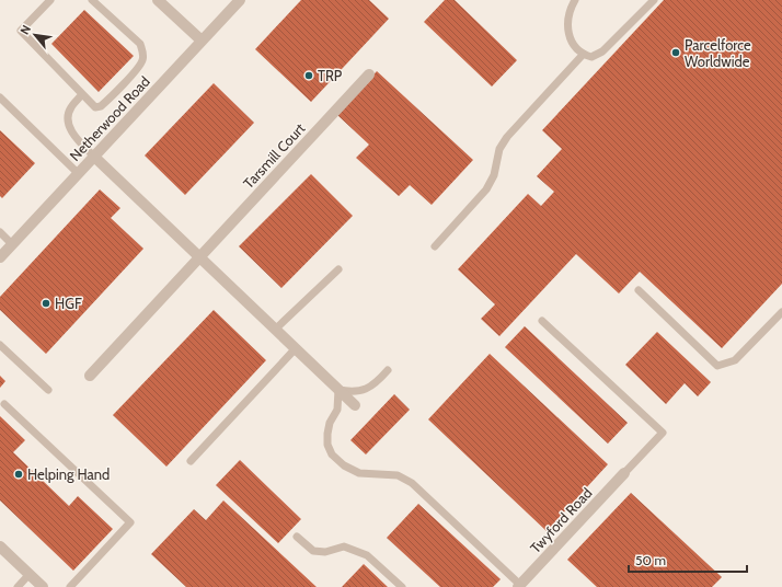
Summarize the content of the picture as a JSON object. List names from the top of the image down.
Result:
{
  "streets": {
    "street": ["Netherwood Road", "Tarsmill Court", "Twyford Road"]
  },
  "places": [
    "Parcelforce Worldwide",
    "TRP",
    "HGF",
    "Helping Hand"
  ],
  "scale_bar": "50 m",
  "north": "top left"
}
